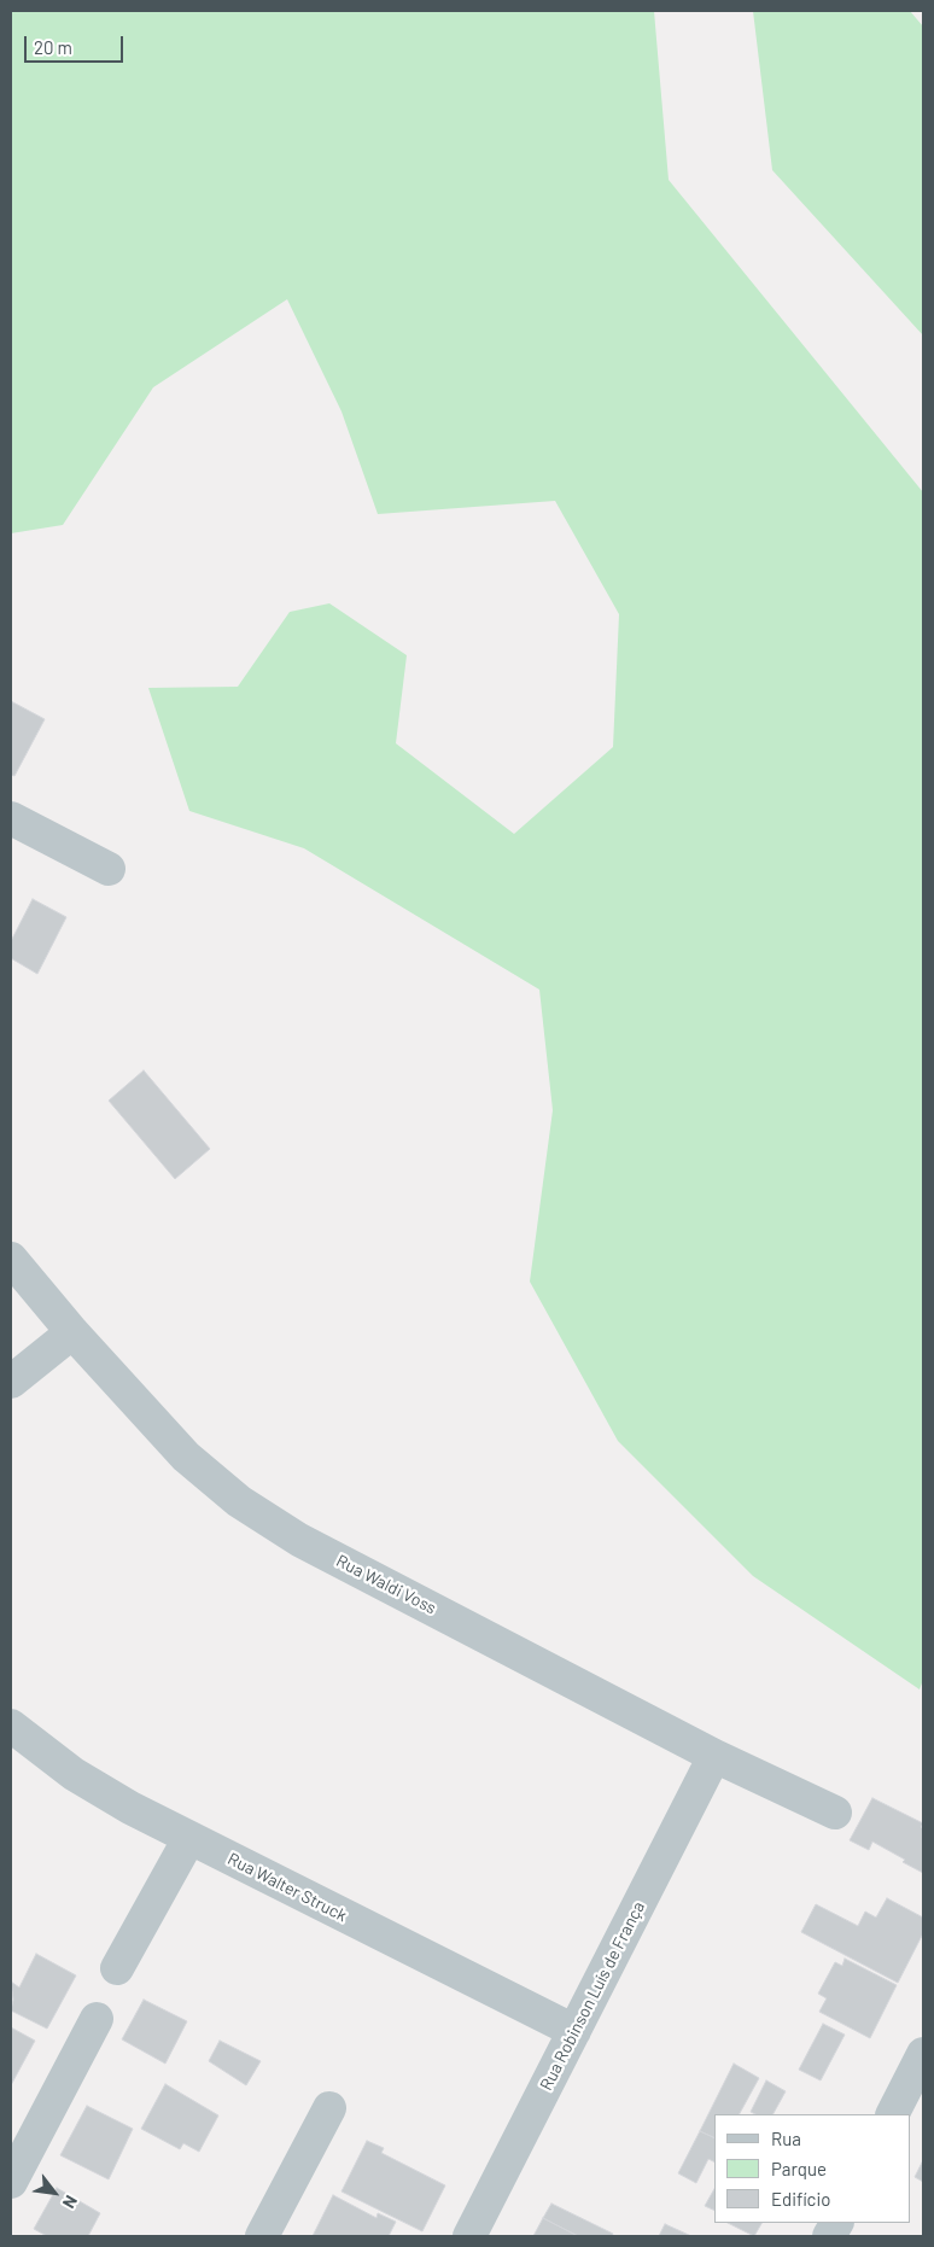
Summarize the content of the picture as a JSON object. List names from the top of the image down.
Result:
{
  "streets": {
    "street": ["Rua Waldi Voss", "Rua Walter Struck", "Rua Robinson Luís de França"]
  },
  "crossings": [
    ["Rua Waldi Voss", "Rua Robinson Luís de França"],
    ["Rua Walter Struck", "Rua Robinson Luís de França"]
  ],
  "legend": ["Rua", "Parque", "Edifício"],
  "scale_bar": "20 m",
  "north": "bottom right"
}
